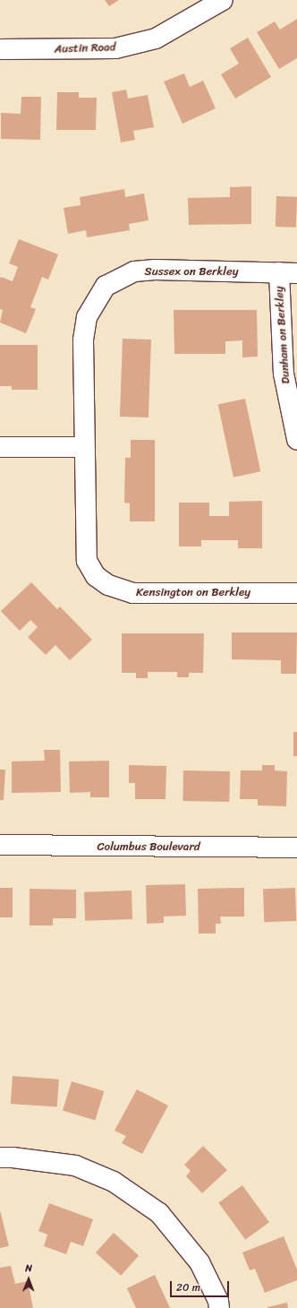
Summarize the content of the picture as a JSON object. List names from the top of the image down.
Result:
{
  "streets": {
    "street": [
      "Austin Road",
      "Sussex on Berkley",
      "Dunham on Berkley",
      "Kensington on Berkley",
      "Columbus Boulevard"
    ]
  },
  "crossings": [
    ["Sussex on Berkley", "Dunham on Berkley"],
    ["Sussex on Berkley", "Kensington on Berkley"]
  ],
  "scale_bar": "20 m",
  "north": "top"
}
